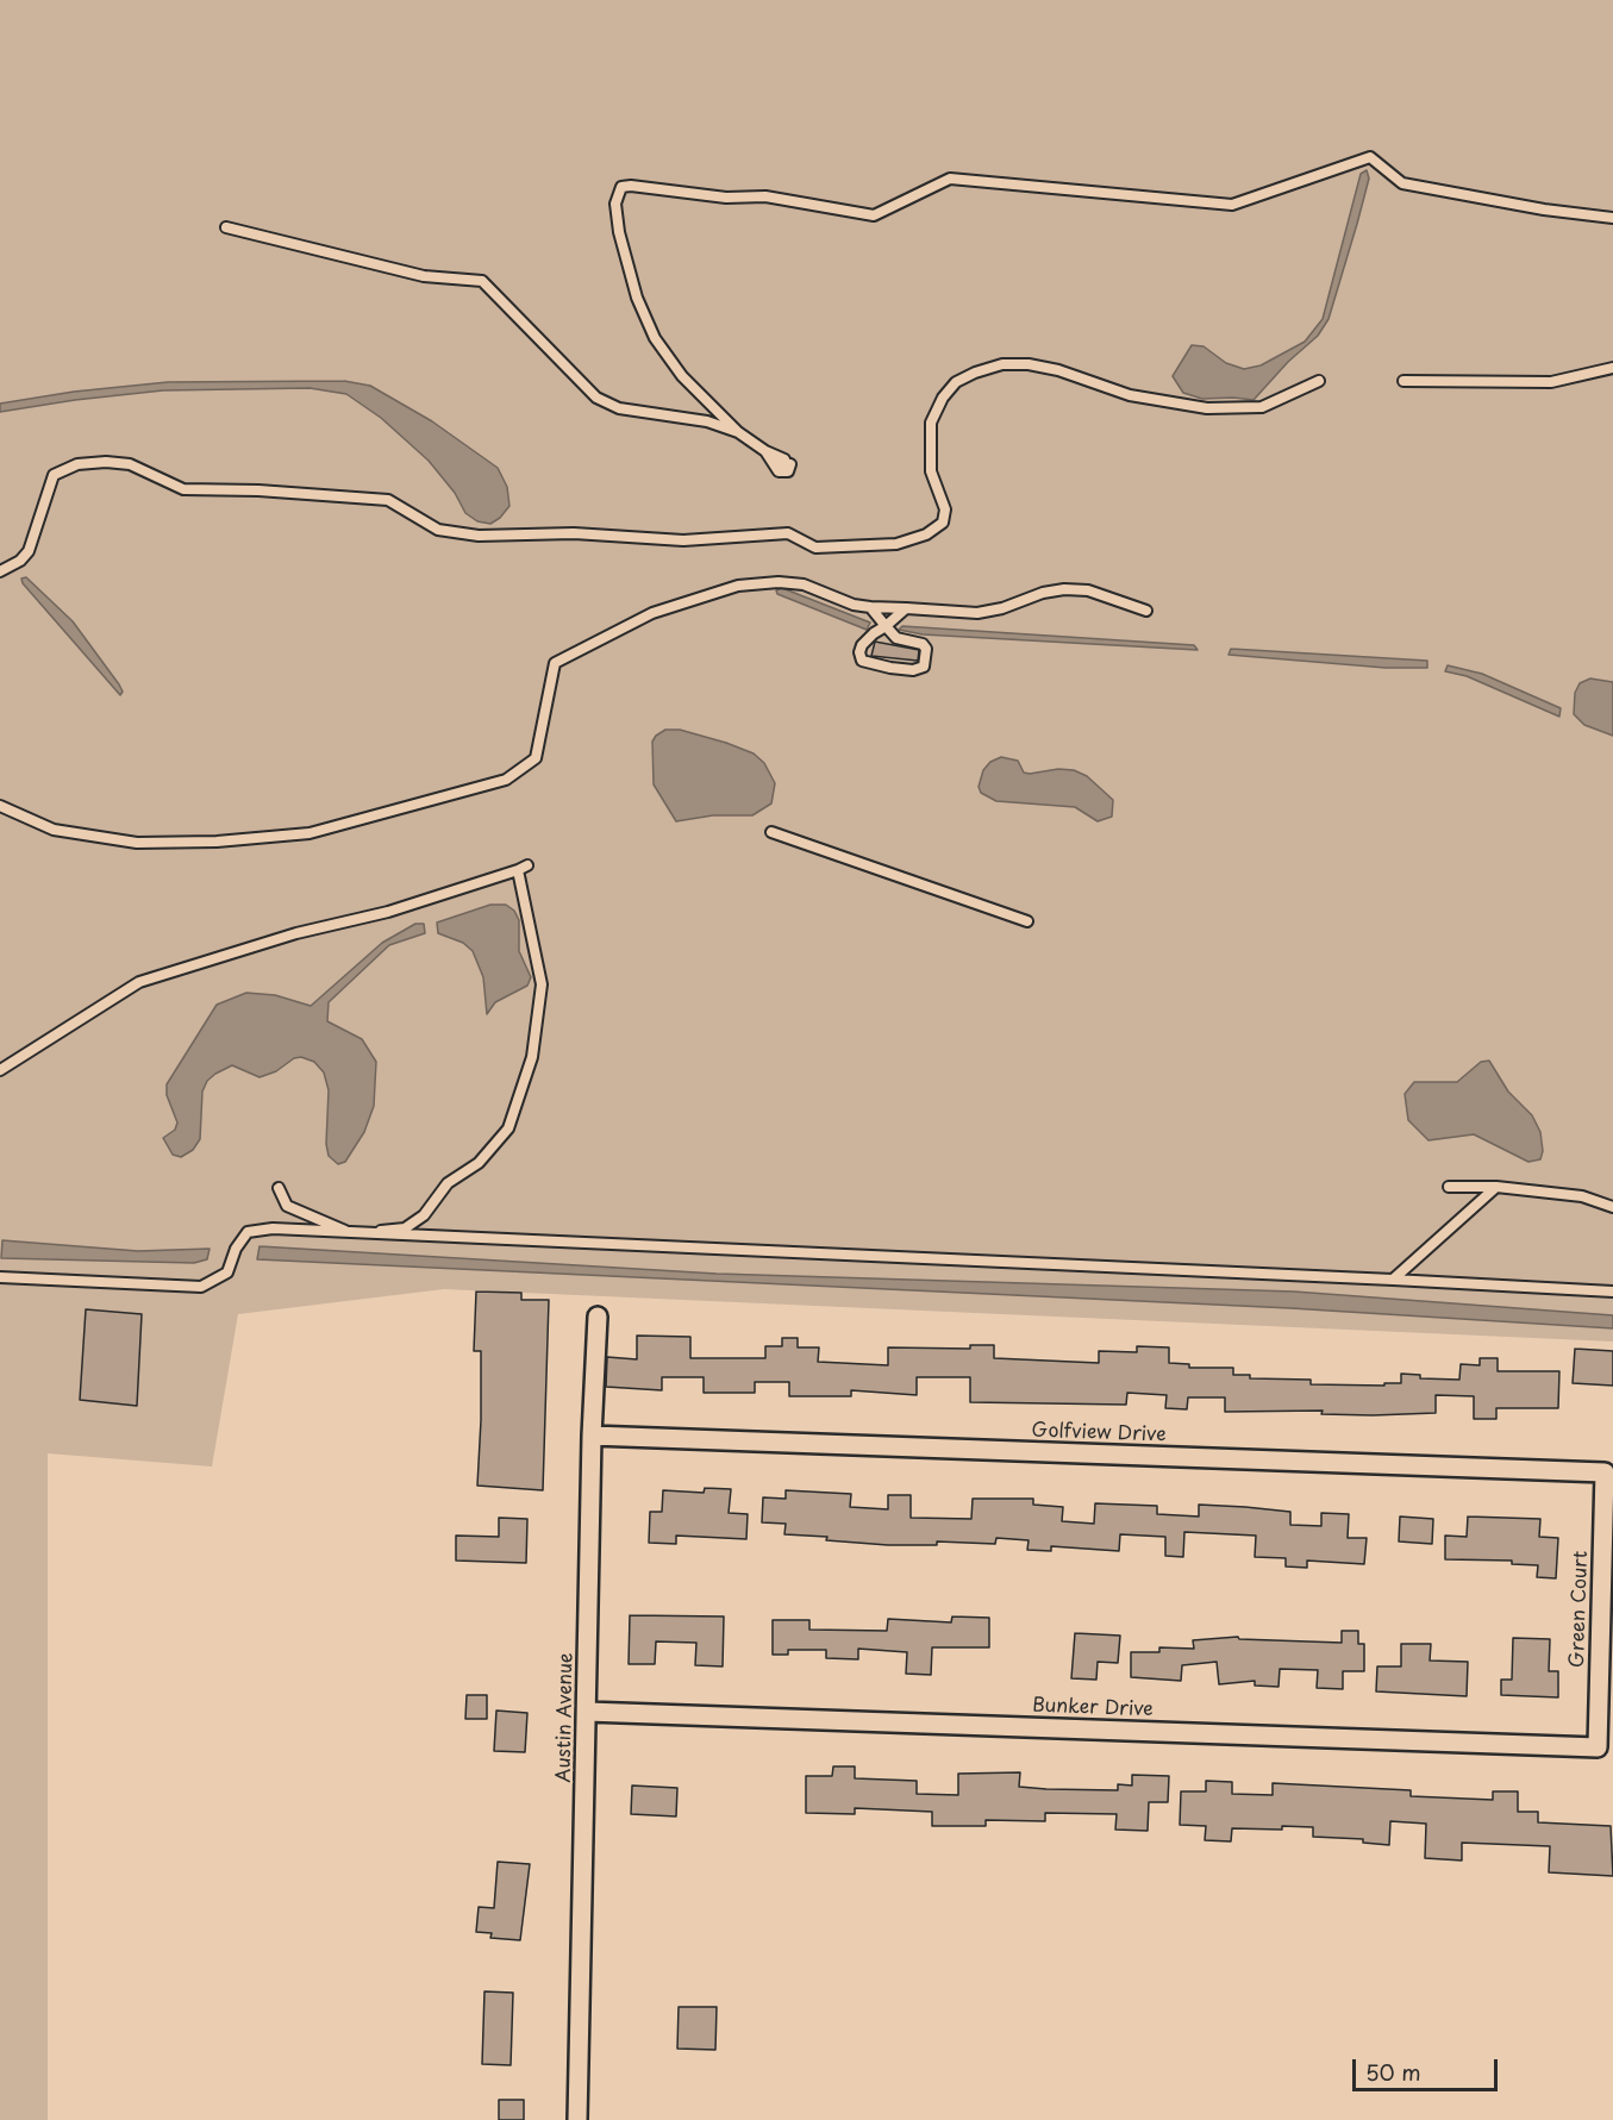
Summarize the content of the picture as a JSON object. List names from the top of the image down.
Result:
{
  "streets": {
    "street": [
      "Golfview Drive",
      "Green Court",
      "Bunker Drive",
      "Austin Avenue"
    ]
  },
  "crossings": [
    ["Golfview Drive", "Green Court"],
    ["Golfview Drive", "Austin Avenue"],
    ["Green Court", "Bunker Drive"],
    ["Bunker Drive", "Austin Avenue"]
  ],
  "scale_bar": "50 m"
}
